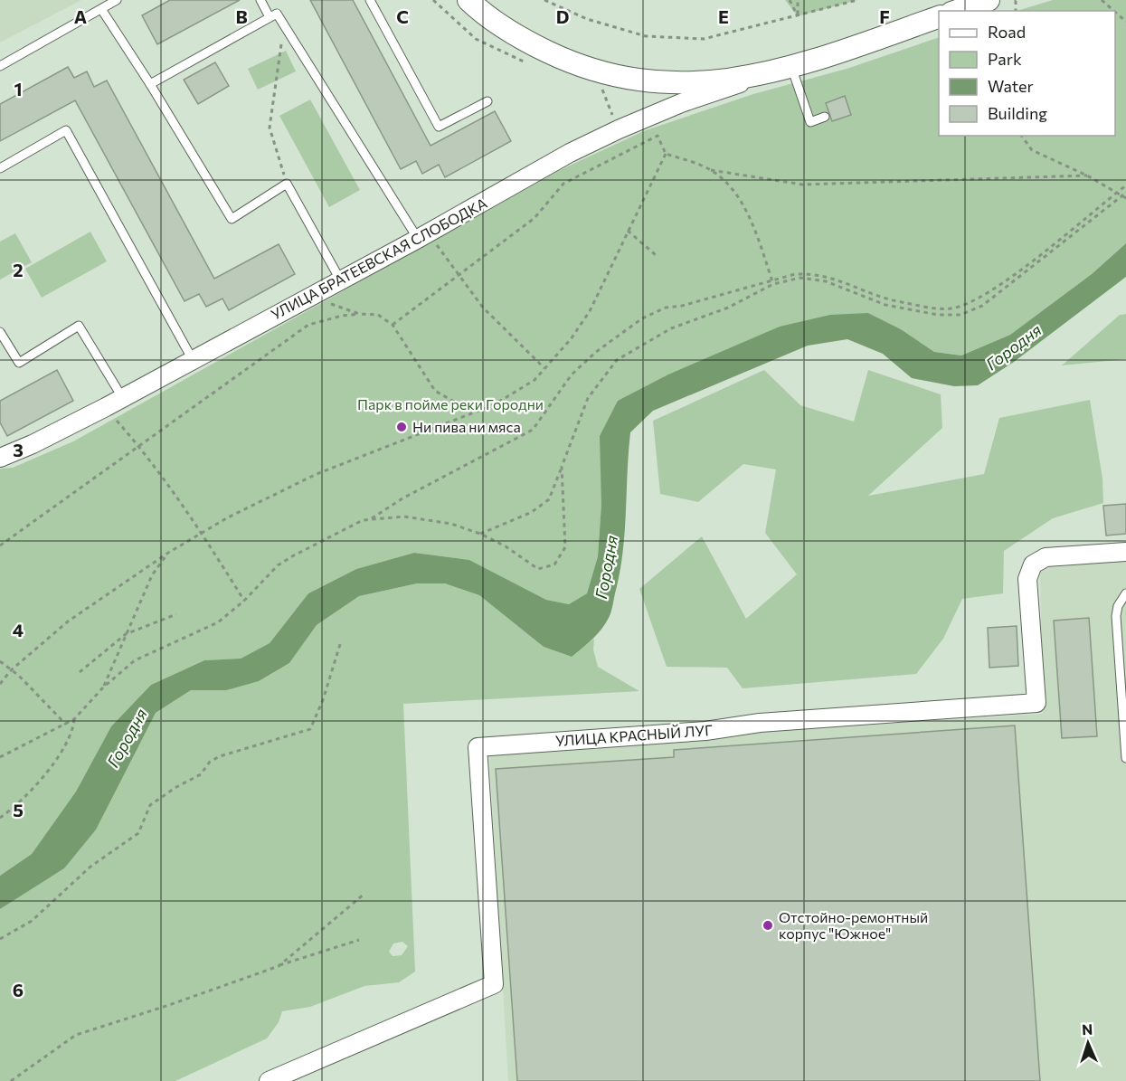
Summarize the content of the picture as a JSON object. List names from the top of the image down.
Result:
{
  "streets": {
    "street": ["УЛИЦА БРАТЕЕВСКАЯ СЛОБОДКА", "УЛИЦА КРАСНЫЙ ЛУГ"]
  },
  "water": ["Городня"],
  "parks": ["Парк в пойме реки Городни"],
  "places": ["Ни пива ни мяса", "Отстойно-ремонтный корпус \"Южное\""],
  "legend": [
    "Road",
    "Park",
    "Water",
    "Building"
  ],
  "north": "top",
  "grid": {
    "columns": [
      "A",
      "B",
      "C",
      "D",
      "E",
      "F"
    ],
    "rows": [
      "1",
      "2",
      "3",
      "4",
      "5",
      "6"
    ]
  }
}
